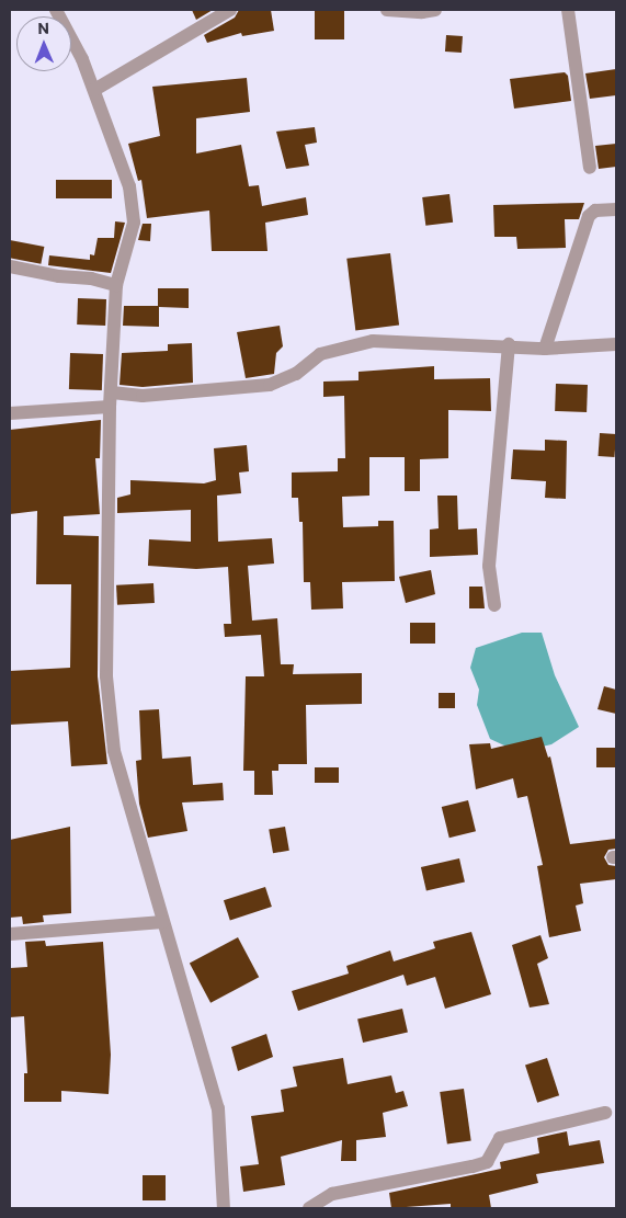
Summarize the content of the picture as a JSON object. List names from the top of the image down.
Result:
{
  "north": "top"
}
